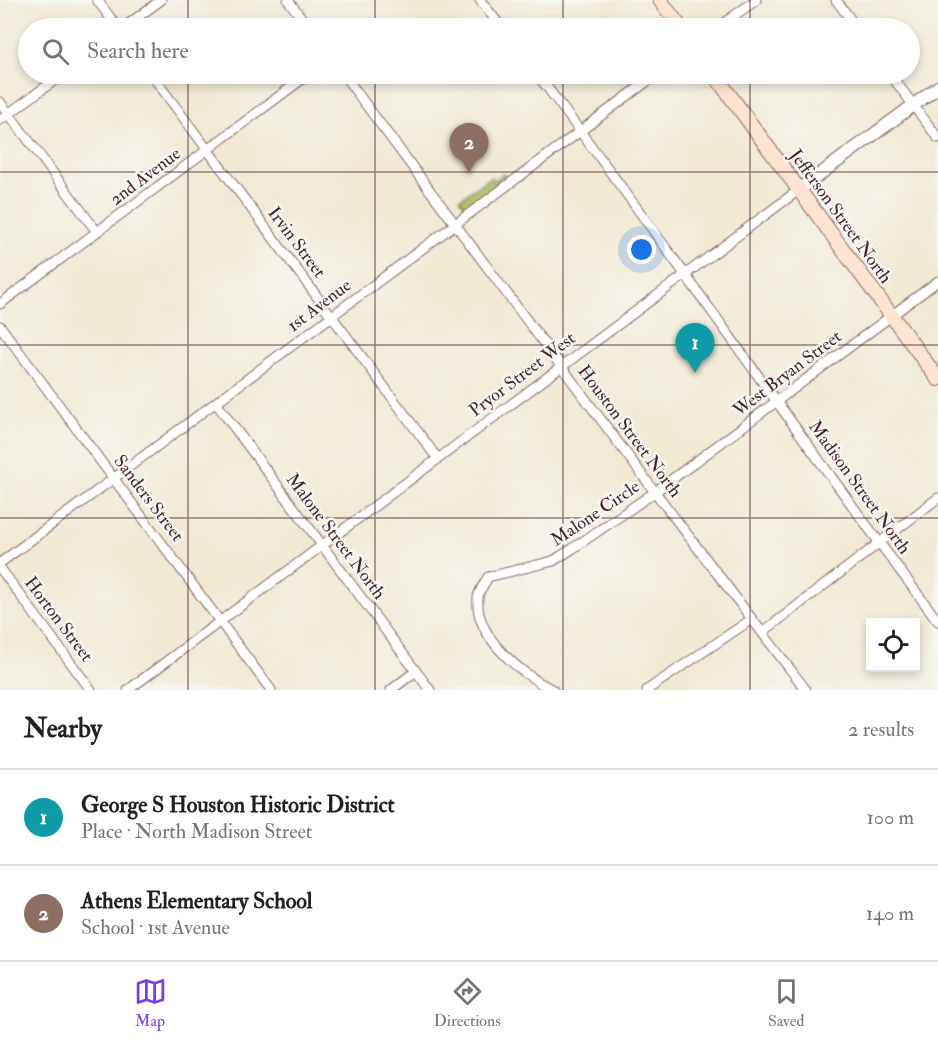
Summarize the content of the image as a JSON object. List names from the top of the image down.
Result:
{
  "streets": {
    "main road": ["Jefferson Street North"],
    "street": [
      "2nd Avenue",
      "Irvin Street",
      "1st Avenue",
      "West Bryan Street",
      "Pryor Street West",
      "Houston Street North",
      "Madison Street North",
      "Sanders Street",
      "Malone Circle",
      "Malone Street North",
      "Horton Street"
    ]
  },
  "crossings": [
    ["2nd Avenue", "Irvin Street"],
    ["Jefferson Street North", "West Bryan Street"],
    ["Jefferson Street North", "Pryor Street West"],
    ["Irvin Street", "1st Avenue"],
    ["Irvin Street", "Pryor Street West"],
    ["1st Avenue", "Houston Street North"],
    ["1st Avenue", "Sanders Street"],
    ["1st Avenue", "Malone Street North"],
    ["West Bryan Street", "Houston Street North"],
    ["West Bryan Street", "Madison Street North"],
    ["West Bryan Street", "Malone Circle"],
    ["Pryor Street West", "Houston Street North"],
    ["Pryor Street West", "Madison Street North"],
    ["Pryor Street West", "Sanders Street"],
    ["Pryor Street West", "Malone Street North"],
    ["Houston Street North", "Malone Circle"]
  ],
  "page": {
    "search": "Search here",
    "pins": ["2", "1"],
    "heading": ["Nearby", "2 results"],
    "list": [
      {
        "mark": "1",
        "name": "George S Houston Historic District",
        "note": "Place · North Madison Street",
        "value": "100 m"
      },
      {
        "mark": "2",
        "name": "Athens Elementary School",
        "note": "School · 1st Avenue",
        "value": "140 m"
      }
    ],
    "nav": ["Map", "Directions", "Saved"]
  }
}
